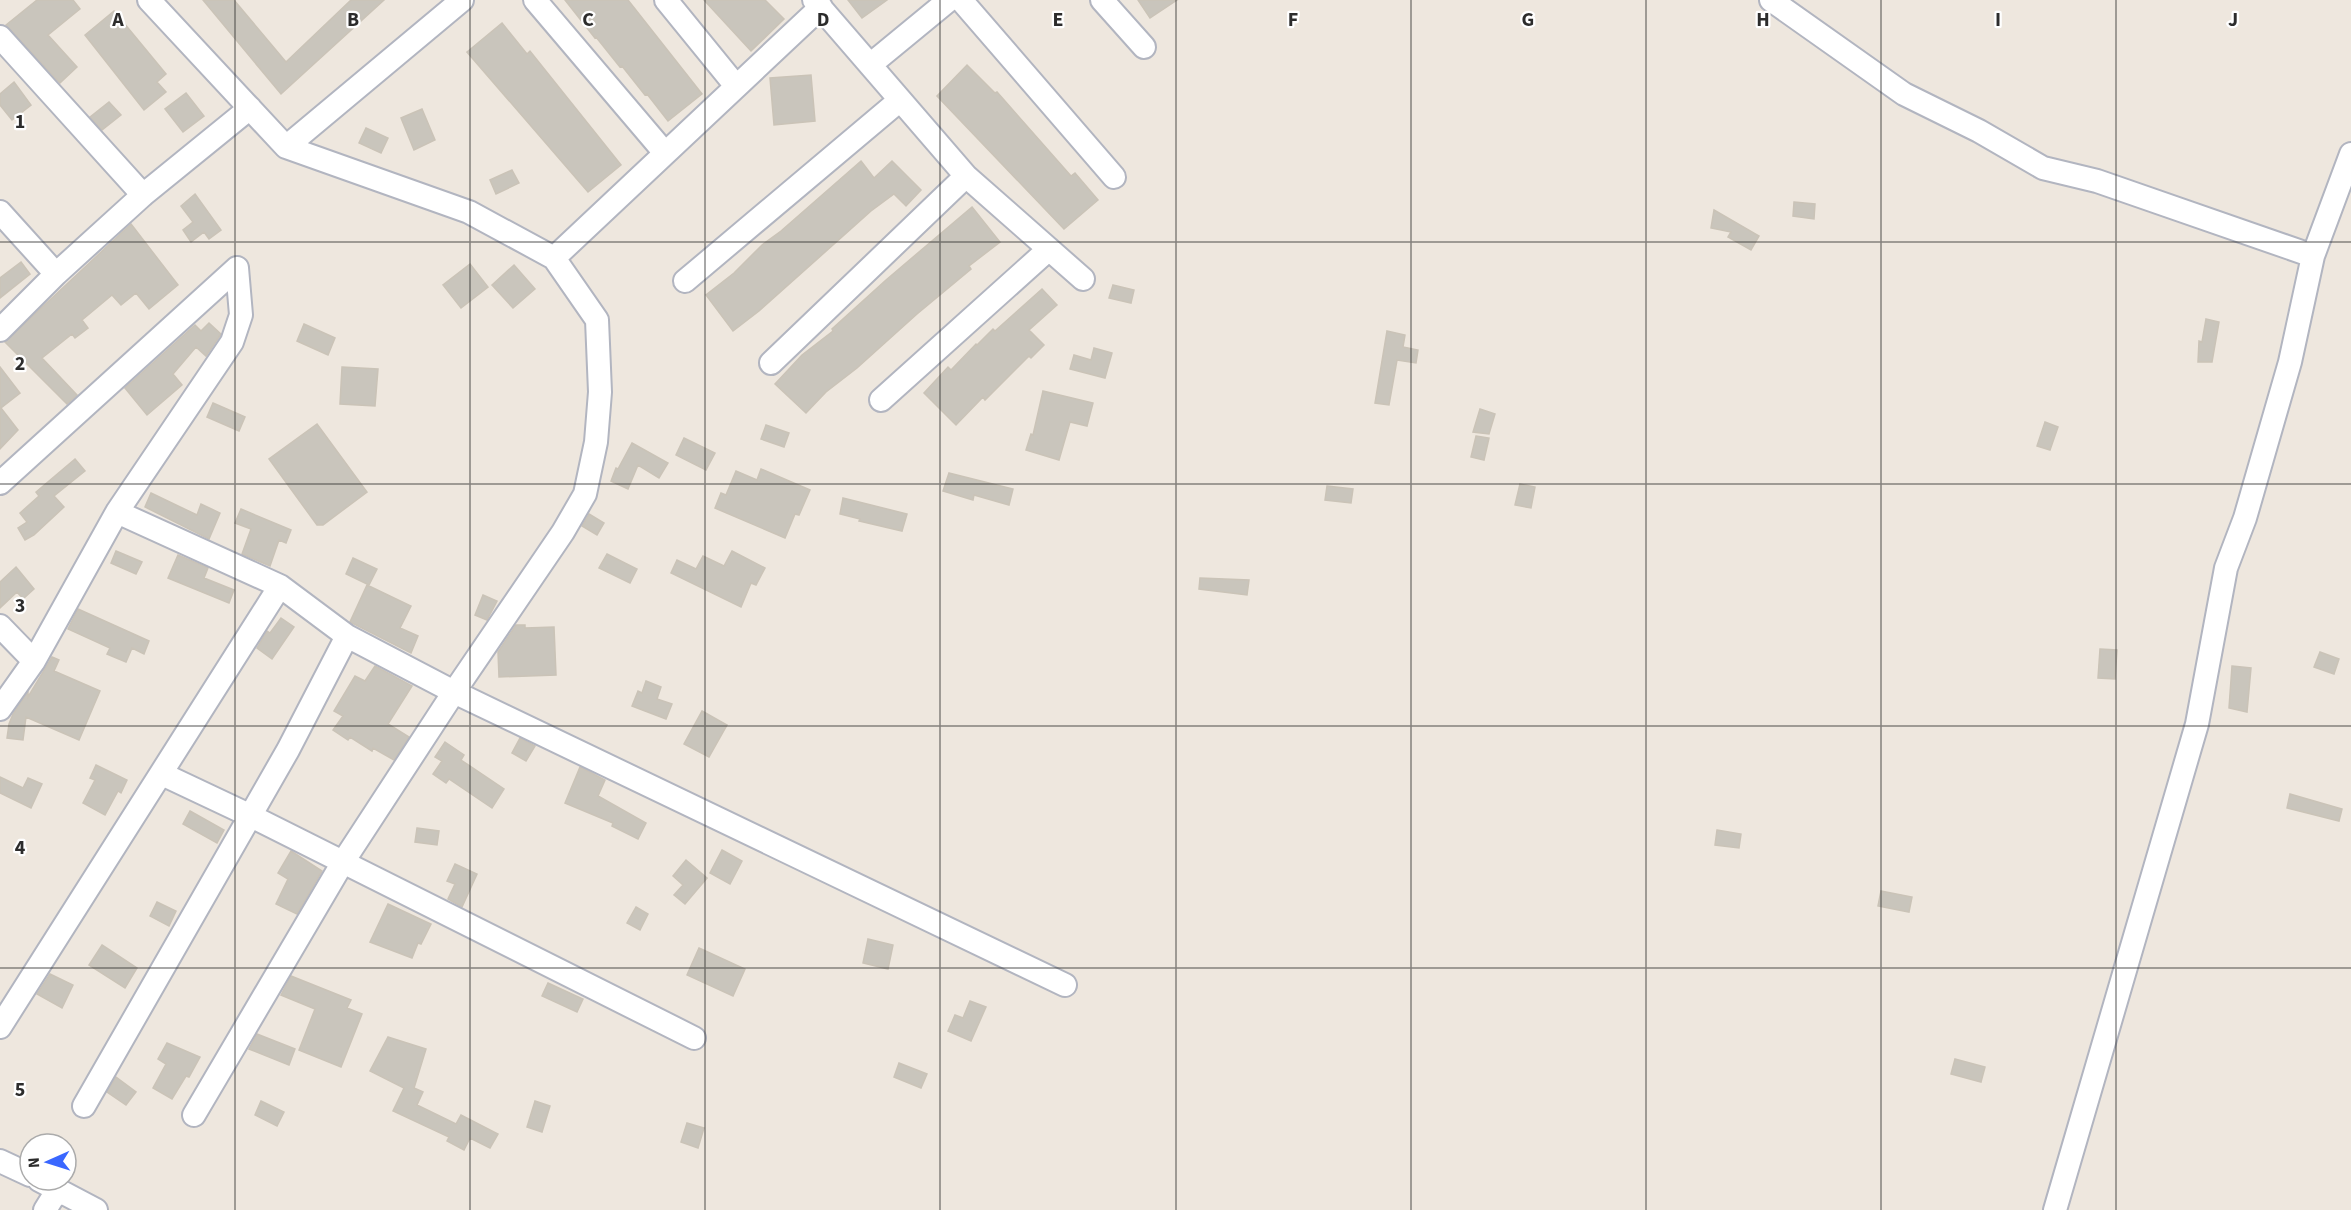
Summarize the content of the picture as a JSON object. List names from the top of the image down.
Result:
{
  "north": "left",
  "grid": {
    "columns": [
      "A",
      "B",
      "C",
      "D",
      "E",
      "F",
      "G",
      "H",
      "I",
      "J"
    ],
    "rows": [
      "1",
      "2",
      "3",
      "4",
      "5"
    ]
  }
}
